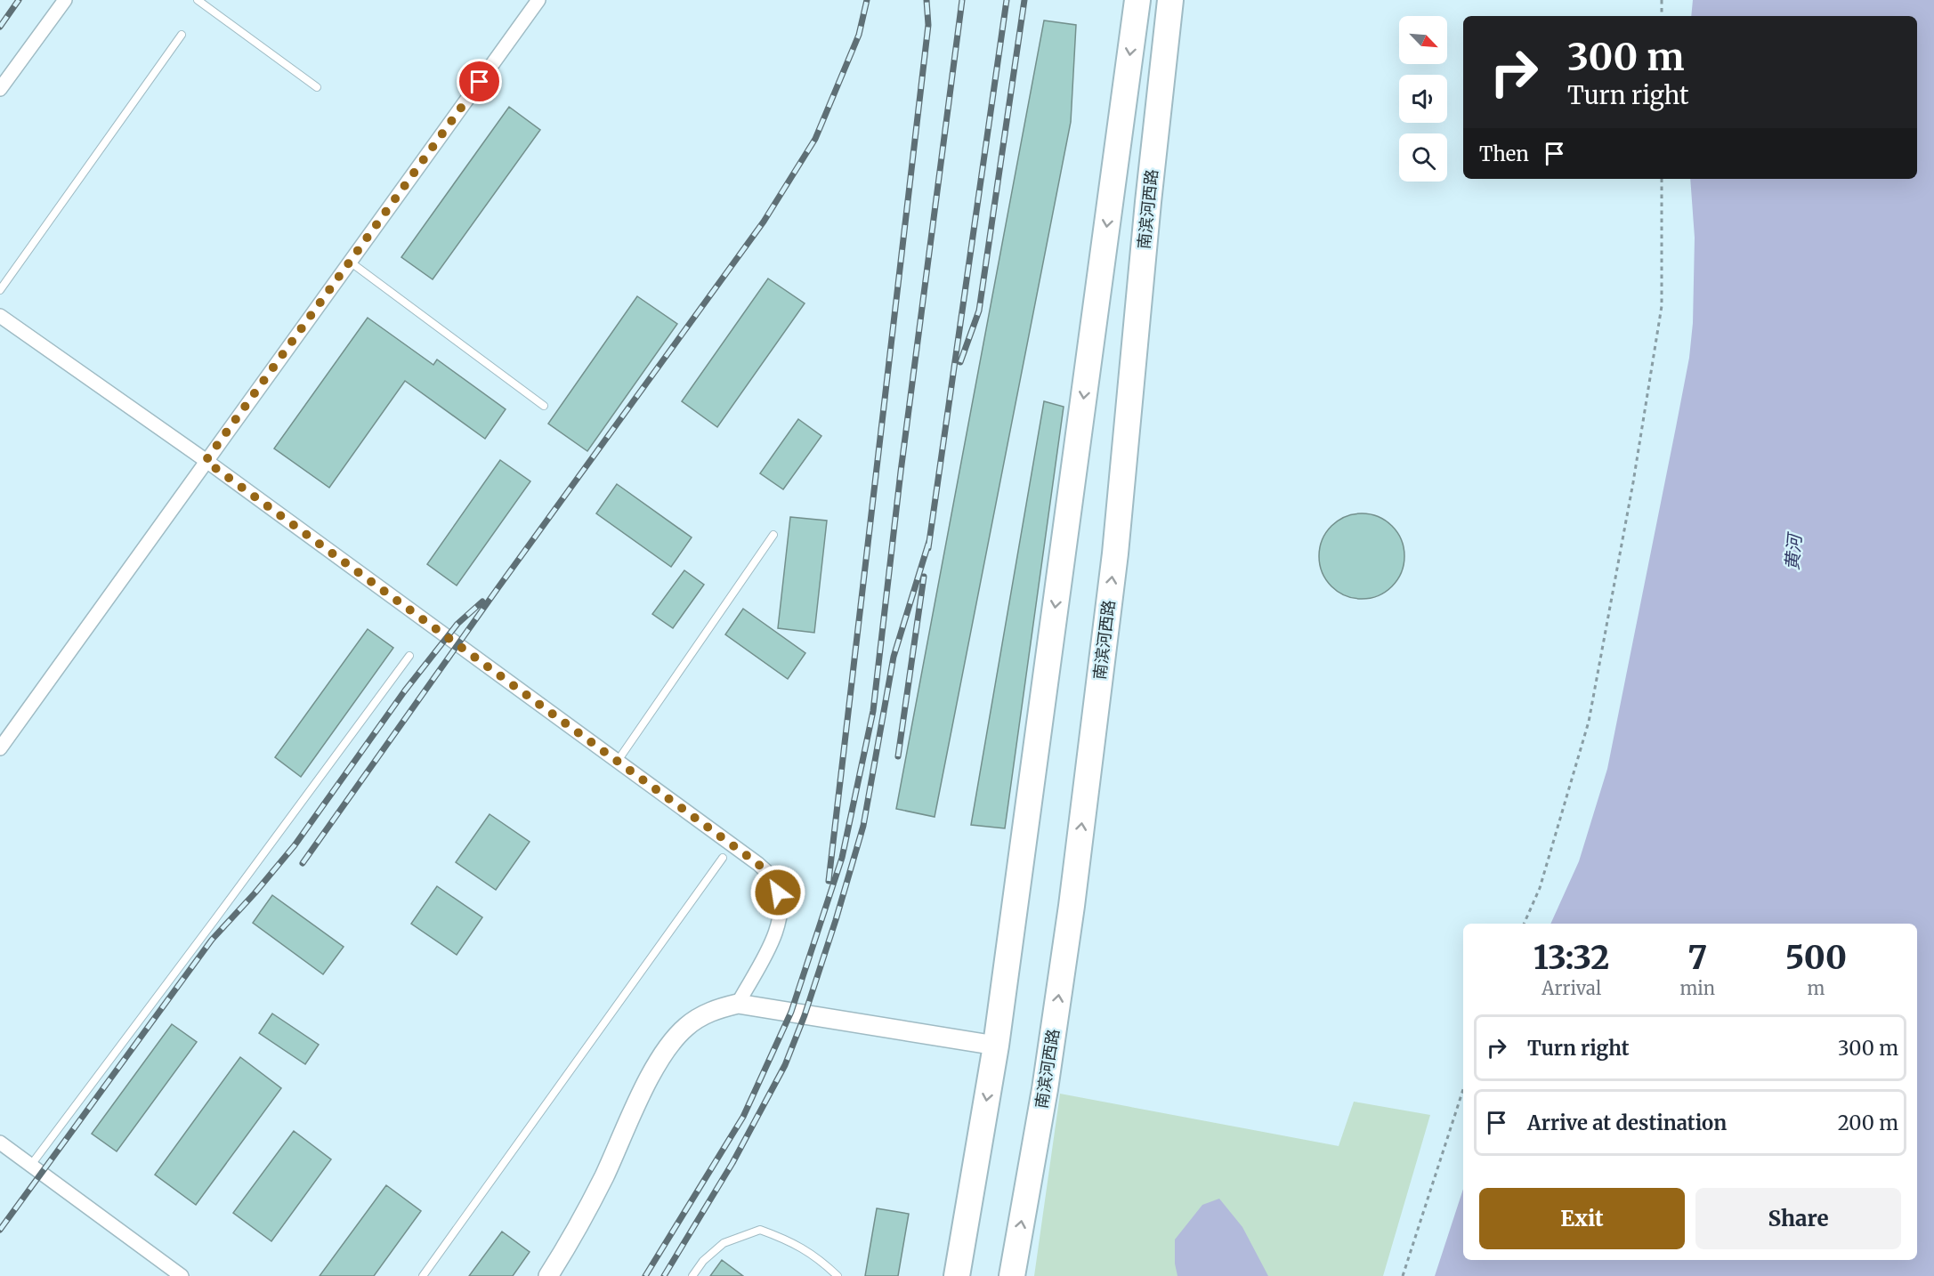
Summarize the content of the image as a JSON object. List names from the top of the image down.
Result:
{
  "streets": {
    "highway": ["南滨河西路"]
  },
  "water": ["黄河"],
  "north": "bottom right",
  "page": {
    "turn": ["300 m", "Turn right"],
    "then": "Then",
    "eta": [
      "13:32",
      "Arrival",
      "7",
      "min",
      "500",
      "m"
    ],
    "list": [
      {
        "name": "Turn right",
        "value": "300 m"
      },
      {
        "name": "Arrive at destination",
        "value": "200 m"
      }
    ],
    "buttons": ["Exit", "Share"]
  }
}
